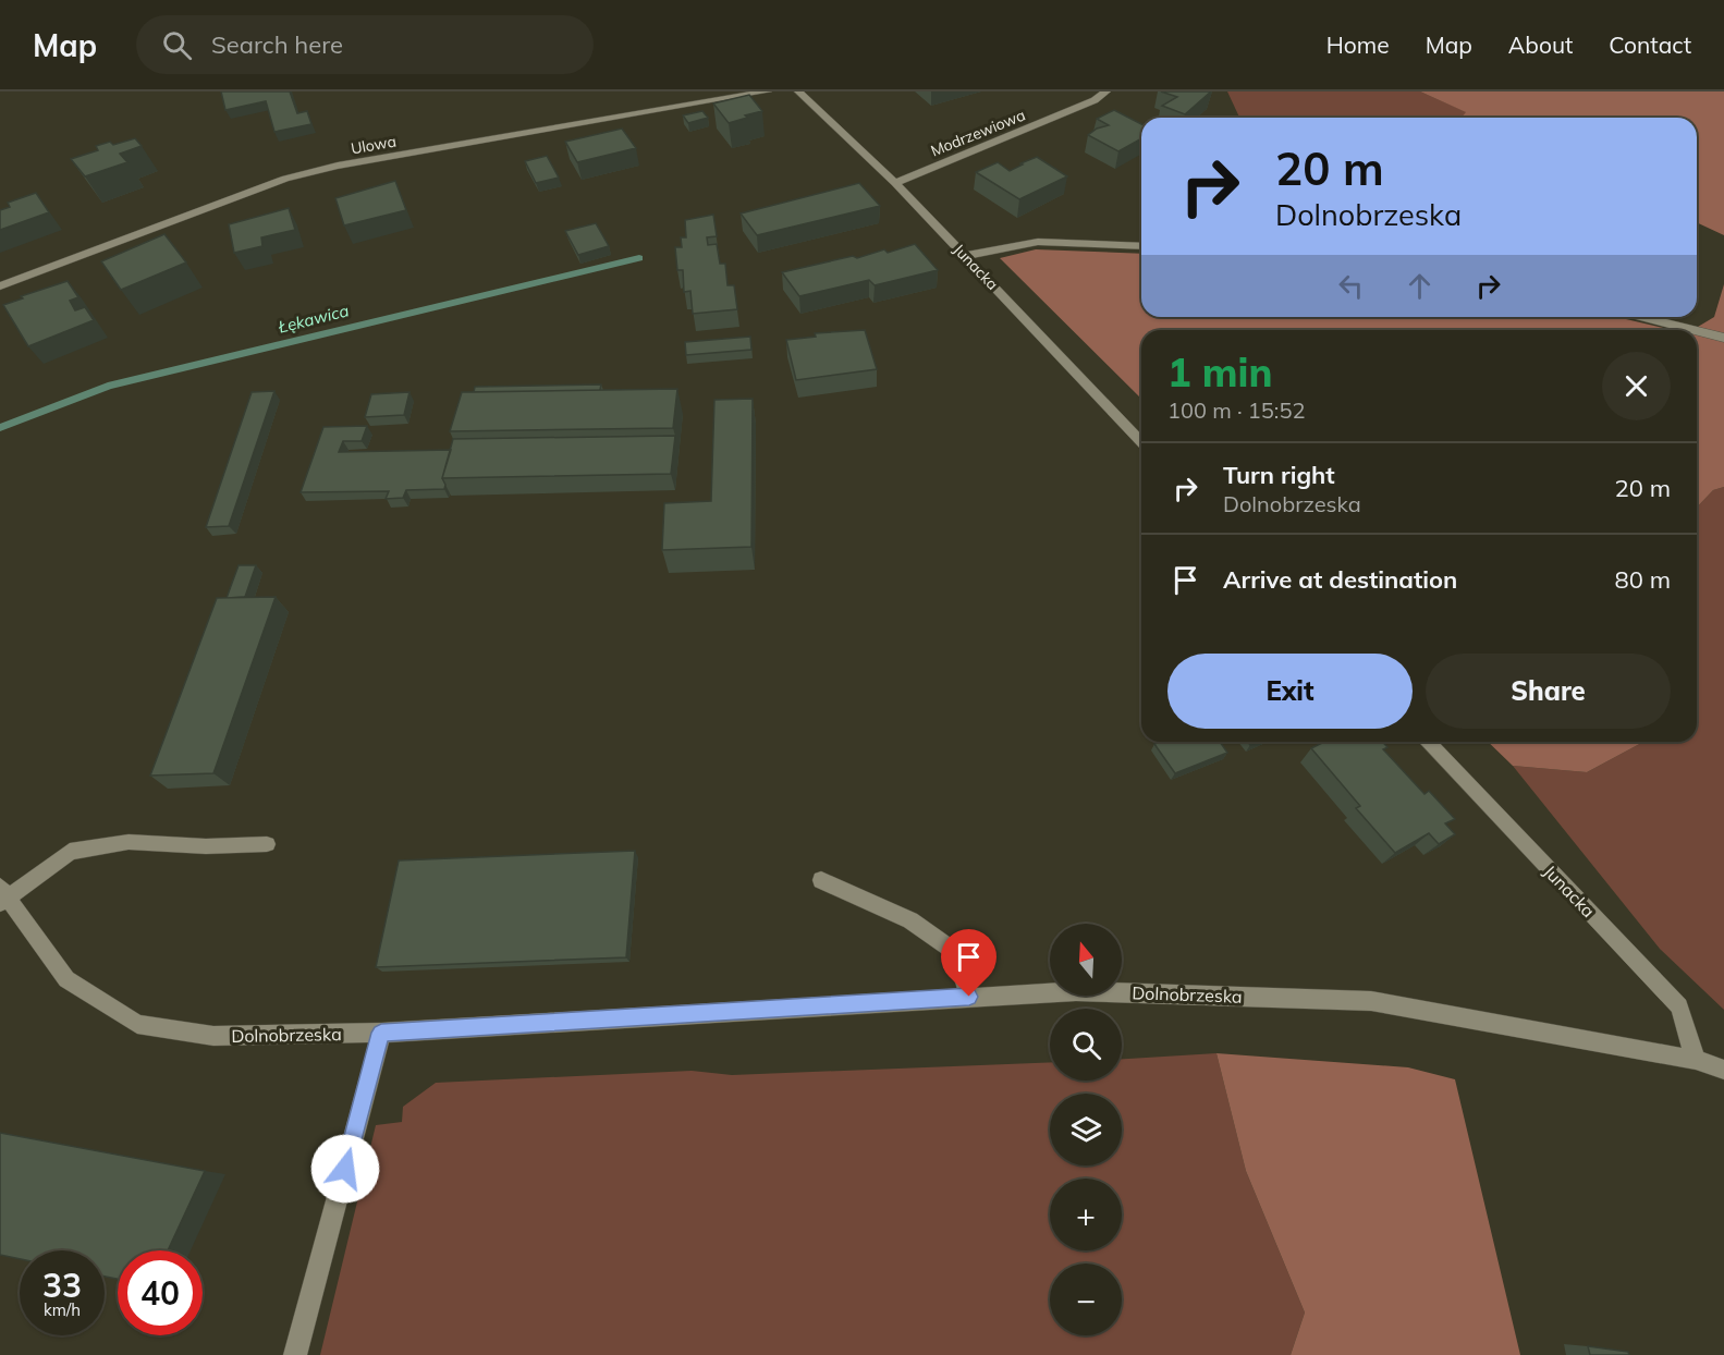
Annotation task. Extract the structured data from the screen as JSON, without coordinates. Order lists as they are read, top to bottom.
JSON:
{
  "streets": {
    "street": [
      "Modrzewiowa",
      "Ulowa",
      "Junacka",
      "Dolnobrzeska"
    ]
  },
  "crossings": [
    ["Modrzewiowa", "Junacka"],
    ["Junacka", "Dolnobrzeska"]
  ],
  "water": ["Łękawica"],
  "north": "top",
  "page": {
    "header": "Map",
    "search": "Search here",
    "nav": [
      "Home",
      "Map",
      "About",
      "Contact"
    ],
    "turn": ["20 m", "Dolnobrzeska"],
    "heading": ["1 min", "100 m · 15:52"],
    "list": [
      {
        "name": "Turn right",
        "note": "Dolnobrzeska",
        "value": "20 m"
      },
      {
        "name": "Arrive at destination",
        "value": "80 m"
      }
    ],
    "buttons": ["Exit", "Share"],
    "map_buttons": ["+", "−"],
    "speed": "33 km/h",
    "limit": "40"
  }
}
